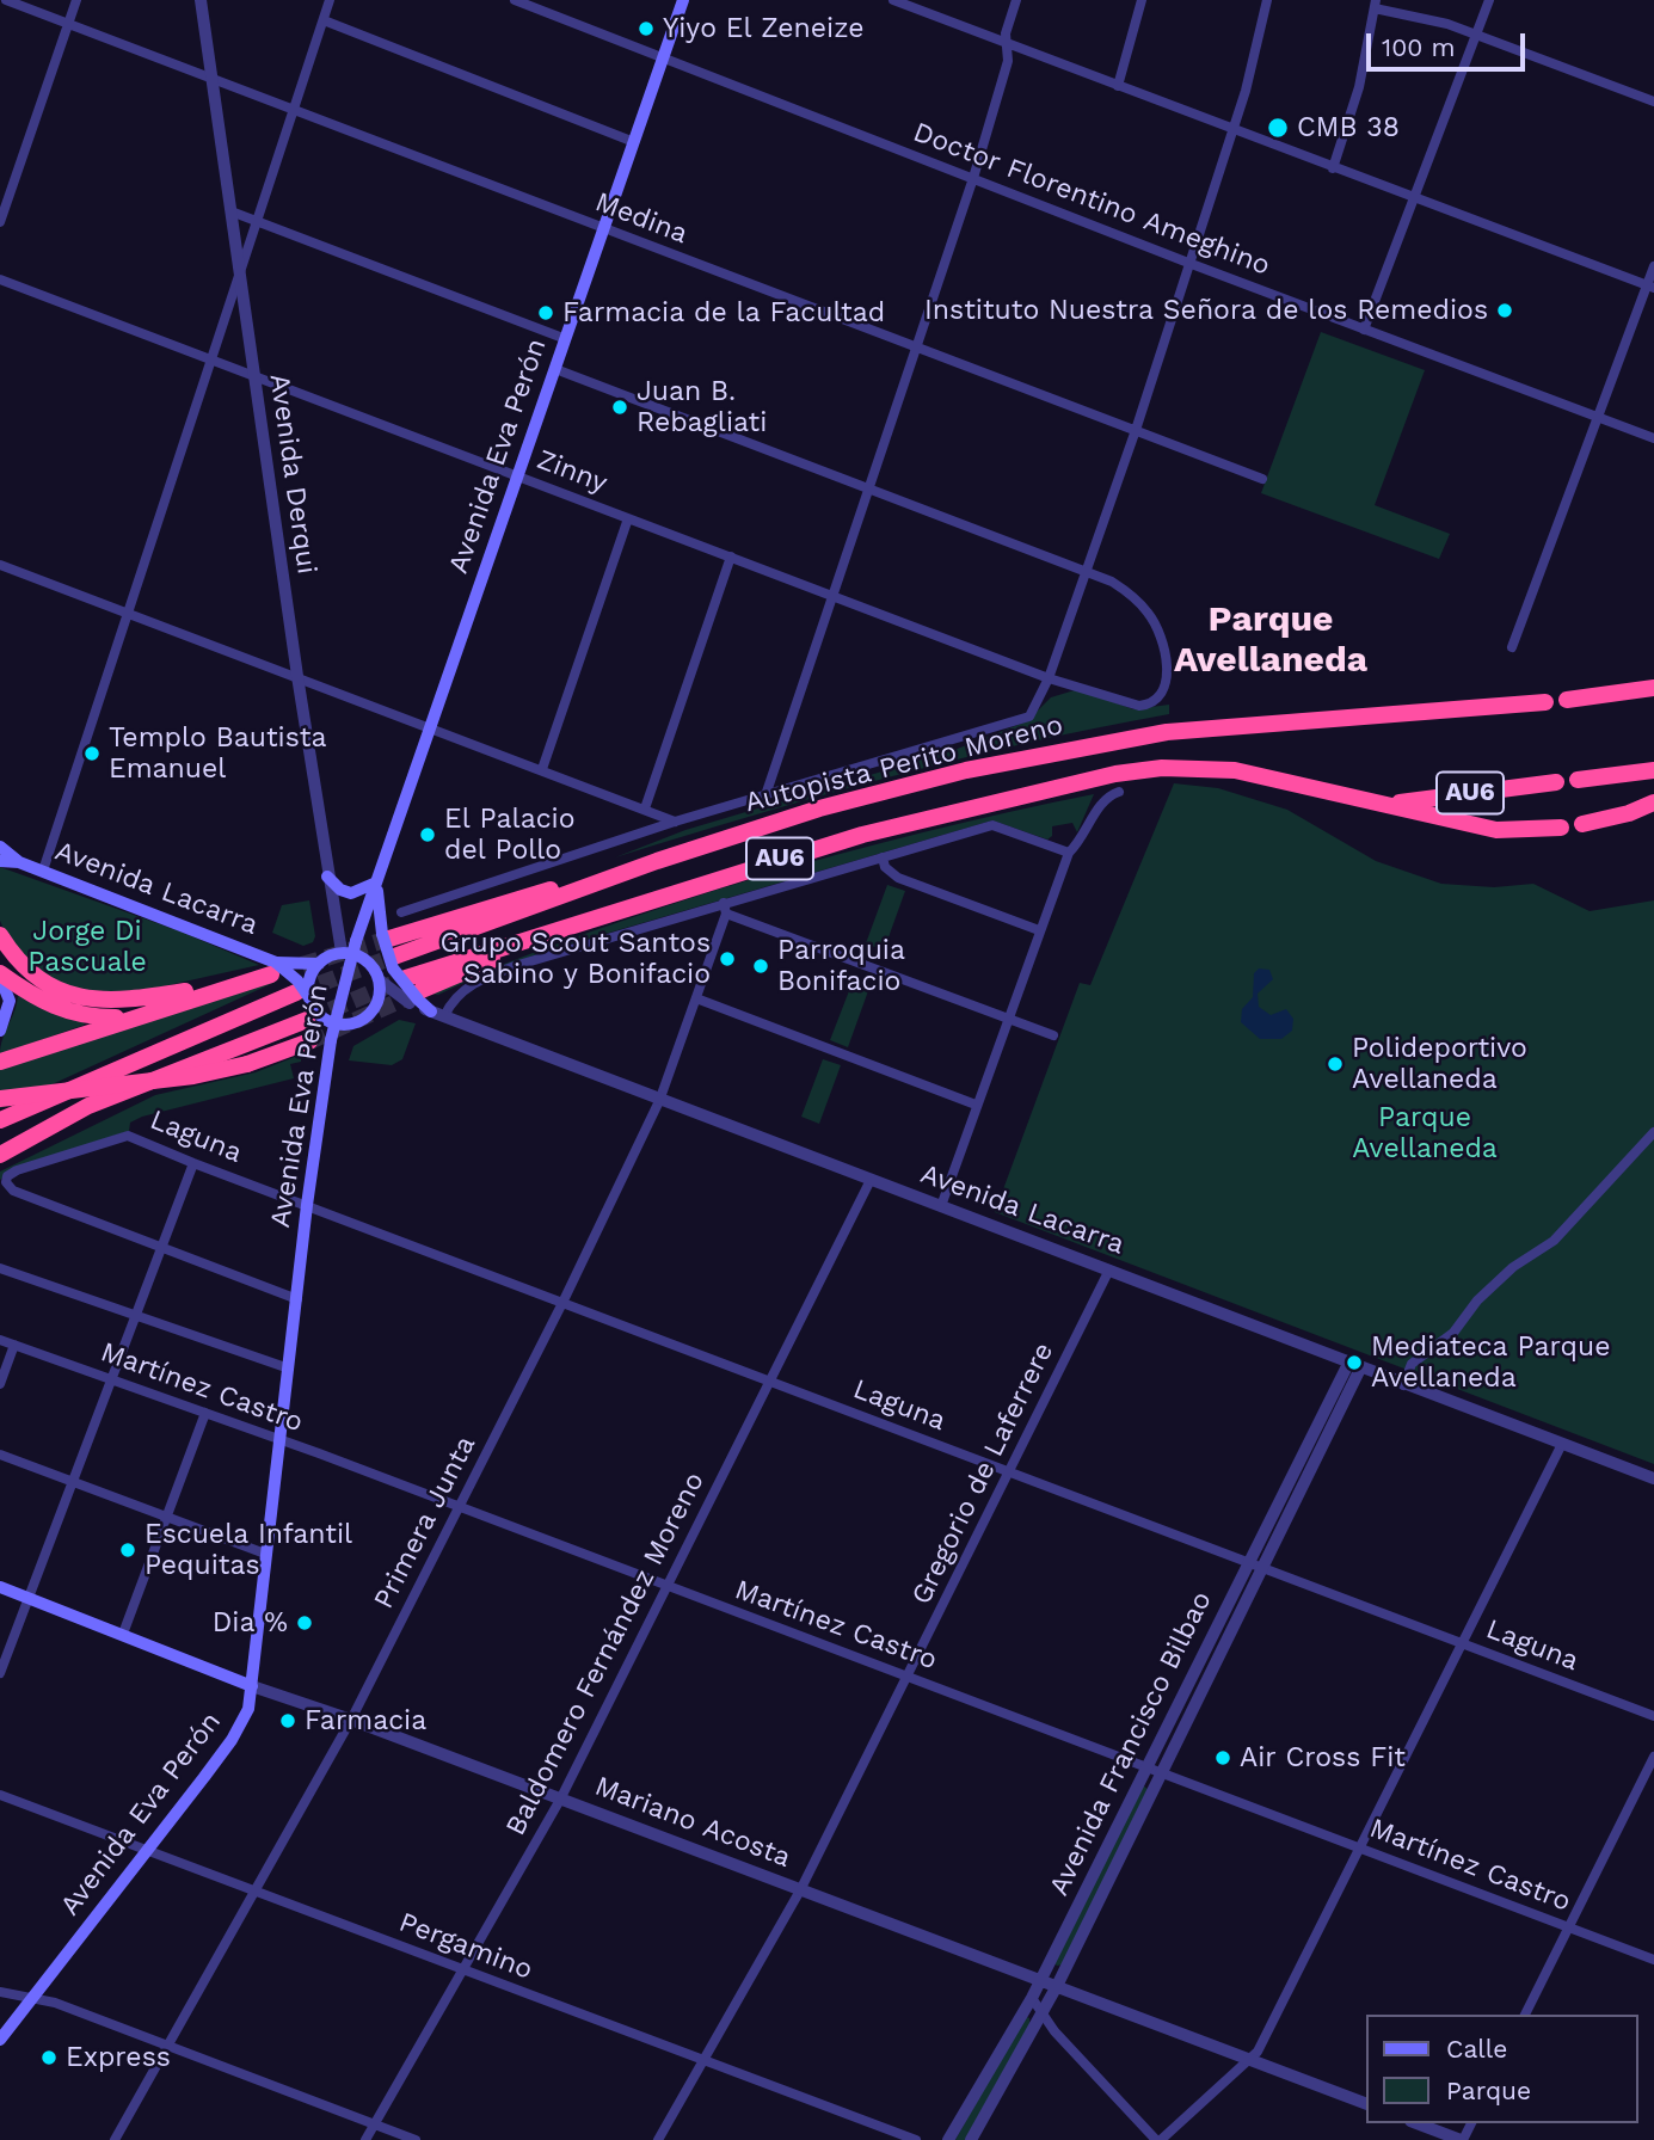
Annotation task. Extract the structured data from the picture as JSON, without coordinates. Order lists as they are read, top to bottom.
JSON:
{
  "streets": {
    "highway": ["Autopista Perito Moreno", "AU6"],
    "main road": ["Avenida Eva Perón", "Avenida Lacarra", "Mariano Acosta"],
    "street": [
      "Doctor Florentino Ameghino",
      "Medina",
      "Zinny",
      "Avenida Derqui",
      "Laguna",
      "Martínez Castro",
      "Gregorio de Laferrere",
      "Primera Junta",
      "Baldomero Fernández Moreno",
      "Avenida Francisco Bilbao",
      "Pergamino"
    ]
  },
  "crossings": [
    ["Doctor Florentino Ameghino", "Avenida Eva Perón"],
    ["Medina", "Avenida Eva Perón"],
    ["Medina", "Avenida Derqui"],
    ["Avenida Eva Perón", "Zinny"],
    ["Avenida Eva Perón", "Avenida Derqui"],
    ["Avenida Eva Perón", "Avenida Lacarra"],
    ["Avenida Eva Perón", "Laguna"],
    ["Avenida Eva Perón", "Martínez Castro"],
    ["Avenida Eva Perón", "Mariano Acosta"],
    ["Avenida Eva Perón", "Pergamino"],
    ["Zinny", "Avenida Derqui"],
    ["Avenida Lacarra", "Gregorio de Laferrere"],
    ["Avenida Lacarra", "Primera Junta"],
    ["Avenida Lacarra", "Baldomero Fernández Moreno"],
    ["Avenida Lacarra", "Avenida Francisco Bilbao"],
    ["Laguna", "Gregorio de Laferrere"],
    ["Laguna", "Primera Junta"],
    ["Laguna", "Baldomero Fernández Moreno"],
    ["Laguna", "Avenida Francisco Bilbao"],
    ["Martínez Castro", "Gregorio de Laferrere"],
    ["Martínez Castro", "Primera Junta"],
    ["Martínez Castro", "Baldomero Fernández Moreno"],
    ["Martínez Castro", "Avenida Francisco Bilbao"],
    ["Gregorio de Laferrere", "Mariano Acosta"],
    ["Gregorio de Laferrere", "Pergamino"],
    ["Primera Junta", "Mariano Acosta"],
    ["Primera Junta", "Pergamino"],
    ["Baldomero Fernández Moreno", "Mariano Acosta"],
    ["Baldomero Fernández Moreno", "Pergamino"],
    ["Avenida Francisco Bilbao", "Mariano Acosta"]
  ],
  "districts": ["Parque Avellaneda"],
  "parks": ["Jorge Di Pascuale", "Parque Avellaneda"],
  "places": [
    "Yiyo El Zeneize",
    "CMB 38",
    "Instituto Nuestra Señora de los Remedios",
    "Farmacia de la Facultad",
    "Juan B. Rebagliati",
    "Templo Bautista Emanuel",
    "El Palacio del Pollo",
    "Grupo Scout Santos Sabino y Bonifacio",
    "Parroquia Bonifacio",
    "Polideportivo Avellaneda",
    "Mediateca Parque Avellaneda",
    "Escuela Infantil Pequitas",
    "Dia %",
    "Farmacia",
    "Air Cross Fit",
    "Express"
  ],
  "legend": ["Calle", "Parque"],
  "scale_bar": "100 m"
}
